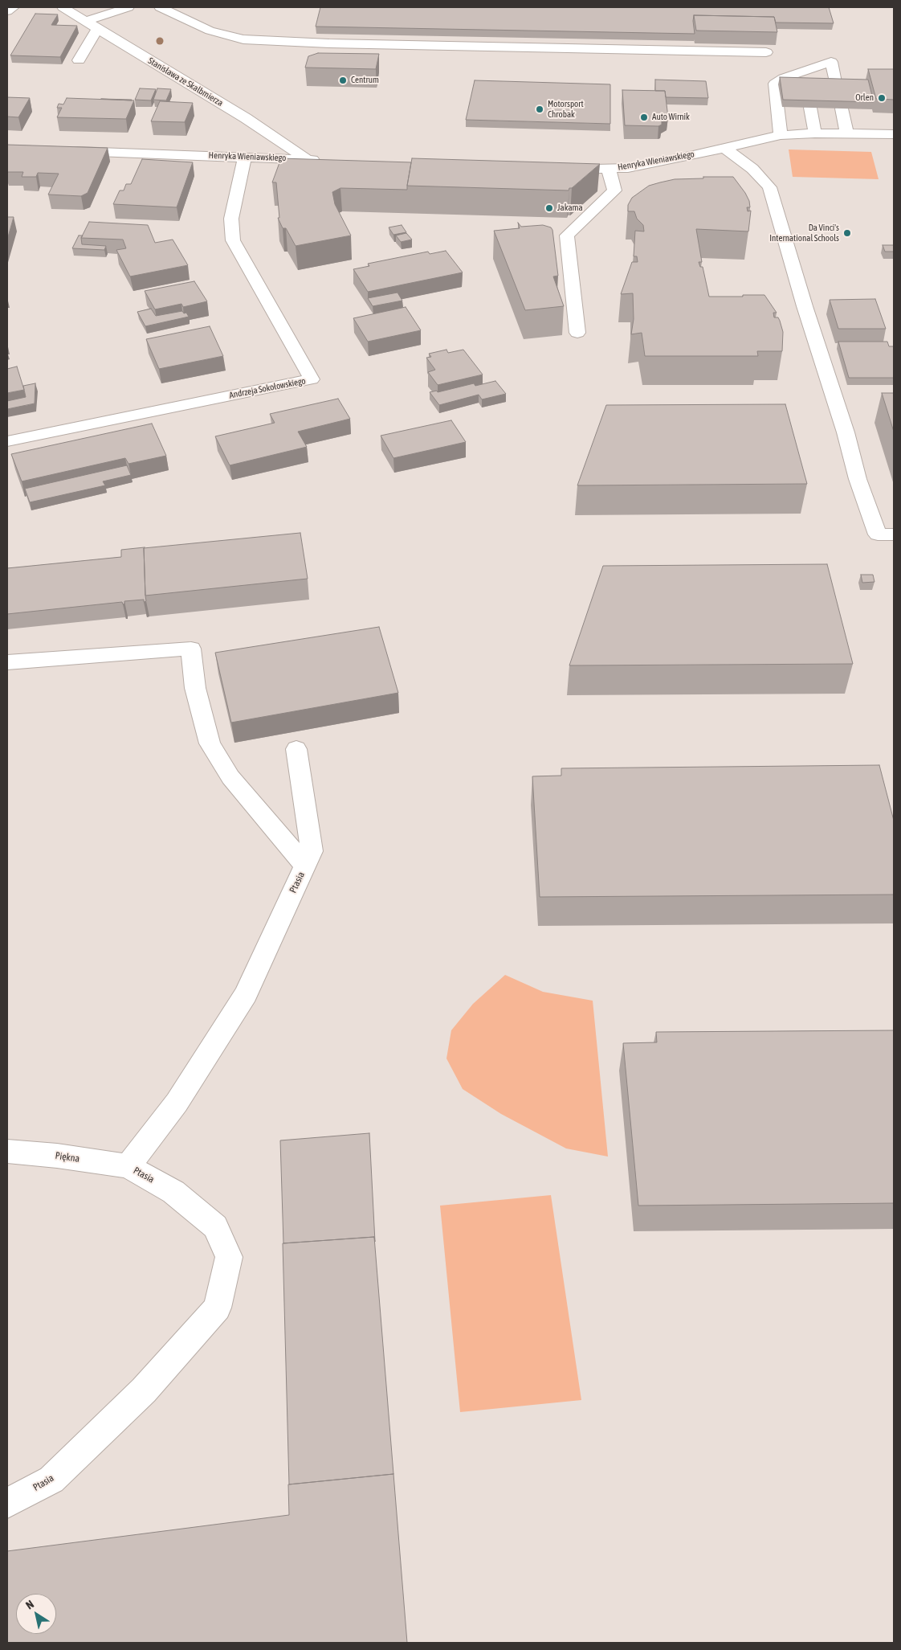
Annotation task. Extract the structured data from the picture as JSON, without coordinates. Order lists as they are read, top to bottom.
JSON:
{
  "streets": {
    "street": [
      "Stanisława ze Skalbmierza",
      "Henryka Wieniawskiego",
      "Andrzeja Sokołowskiego",
      "Ptasia",
      "Piękna"
    ]
  },
  "crossings": [
    ["Stanisława ze Skalbmierza", "Henryka Wieniawskiego"],
    ["Henryka Wieniawskiego", "Andrzeja Sokołowskiego"],
    ["Ptasia", "Piękna"]
  ],
  "places": [
    "Centrum",
    "Orlen",
    "Motorsport Chrobak",
    "Auto Wirnik",
    "Jakama",
    "Da Vinci's International Schools"
  ],
  "north": "top left"
}
